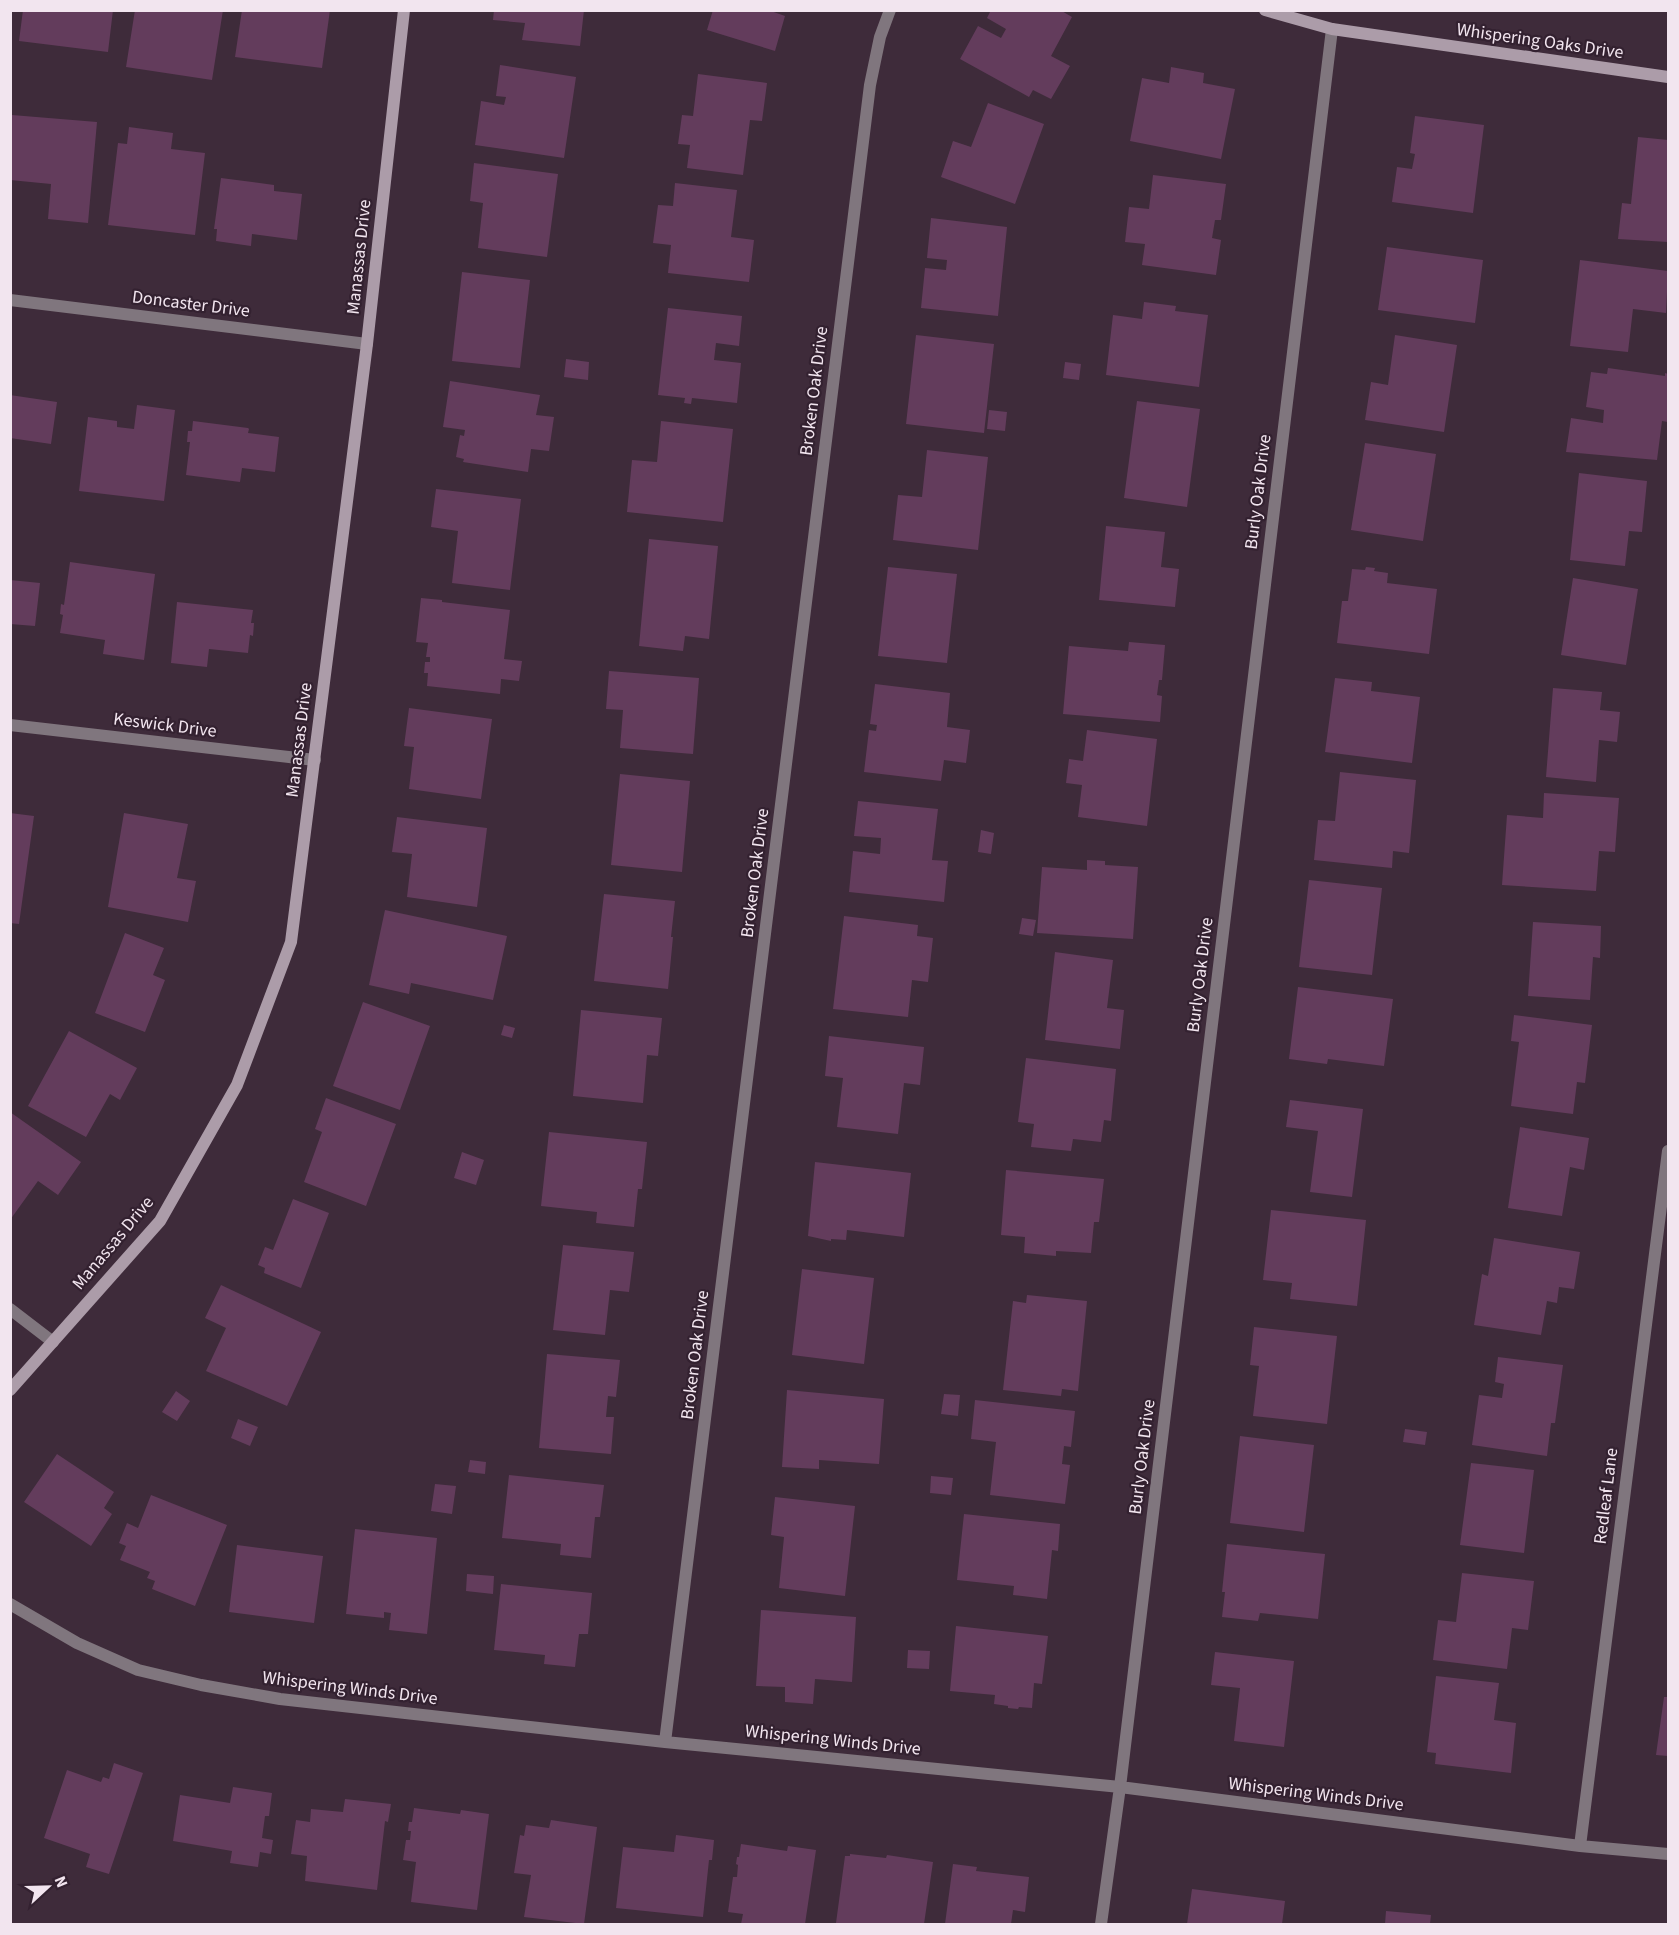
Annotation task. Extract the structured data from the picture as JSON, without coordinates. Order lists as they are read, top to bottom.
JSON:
{
  "streets": {
    "street": [
      "Whispering Oaks Drive",
      "Manassas Drive",
      "Doncaster Drive",
      "Broken Oak Drive",
      "Burly Oak Drive",
      "Keswick Drive",
      "Redleaf Lane",
      "Whispering Winds Drive"
    ]
  },
  "crossings": [
    ["Whispering Oaks Drive", "Burly Oak Drive"],
    ["Manassas Drive", "Doncaster Drive"],
    ["Manassas Drive", "Keswick Drive"],
    ["Broken Oak Drive", "Whispering Winds Drive"],
    ["Burly Oak Drive", "Whispering Winds Drive"],
    ["Redleaf Lane", "Whispering Winds Drive"]
  ],
  "north": "right"
}
